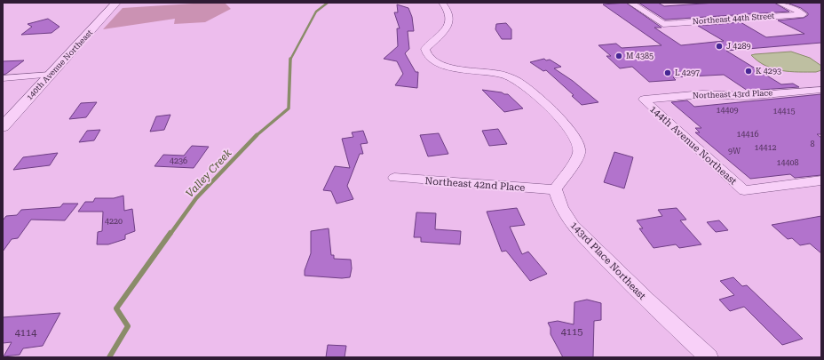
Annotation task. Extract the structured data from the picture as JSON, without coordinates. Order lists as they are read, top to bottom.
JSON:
{
  "streets": {
    "street": [
      "Northeast 44th Street",
      "140th Avenue Northeast",
      "Northeast 43rd Place",
      "144th Avenue Northeast",
      "Northeast 42nd Place",
      "143rd Place Northeast"
    ]
  },
  "crossings": [
    ["Northeast 43rd Place", "144th Avenue Northeast"],
    ["Northeast 42nd Place", "143rd Place Northeast"]
  ],
  "water": ["Valley Creek"],
  "places": [
    "J 4289",
    "M 4385",
    "K 4293",
    "L 4297"
  ],
  "house_numbers": [
    "14409",
    "14415",
    "14416",
    "8",
    "14412",
    "9W",
    "4236",
    "14408",
    "4220",
    "4115",
    "4114"
  ]
}
